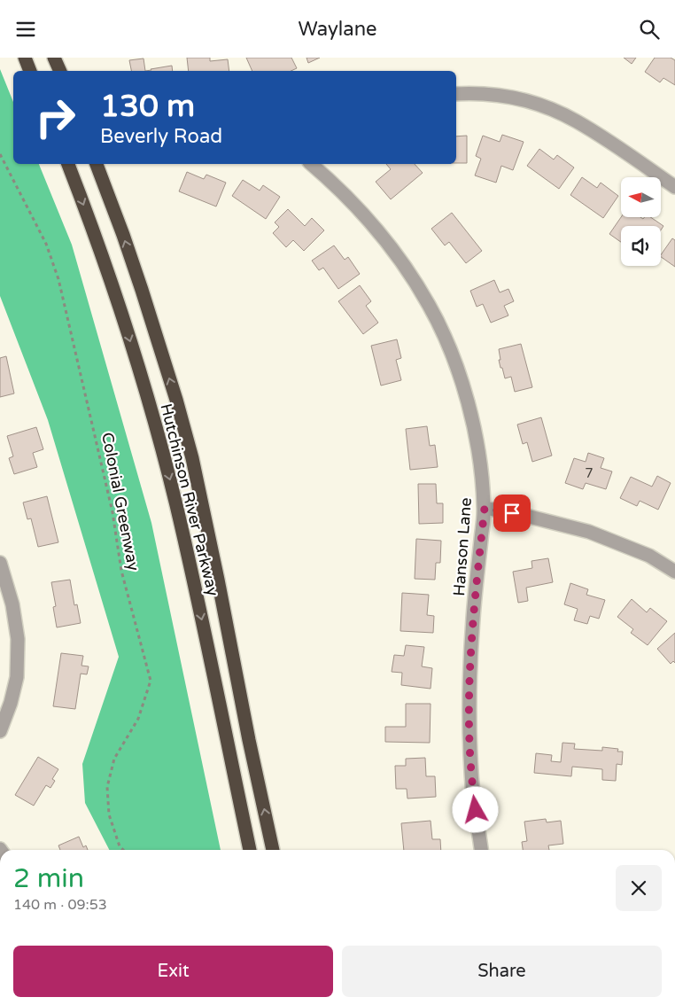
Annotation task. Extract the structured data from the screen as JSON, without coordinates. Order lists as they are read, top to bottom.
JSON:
{
  "streets": {
    "highway": ["Hutchinson River Parkway"],
    "street": ["Hanson Lane"],
    "path": ["Colonial Greenway"]
  },
  "house_numbers": ["7"],
  "north": "left",
  "page": {
    "header": "Waylane",
    "turn": ["130 m", "Beverly Road"],
    "heading": ["2 min", "140 m · 09:53"],
    "buttons": ["Exit", "Share"]
  }
}
